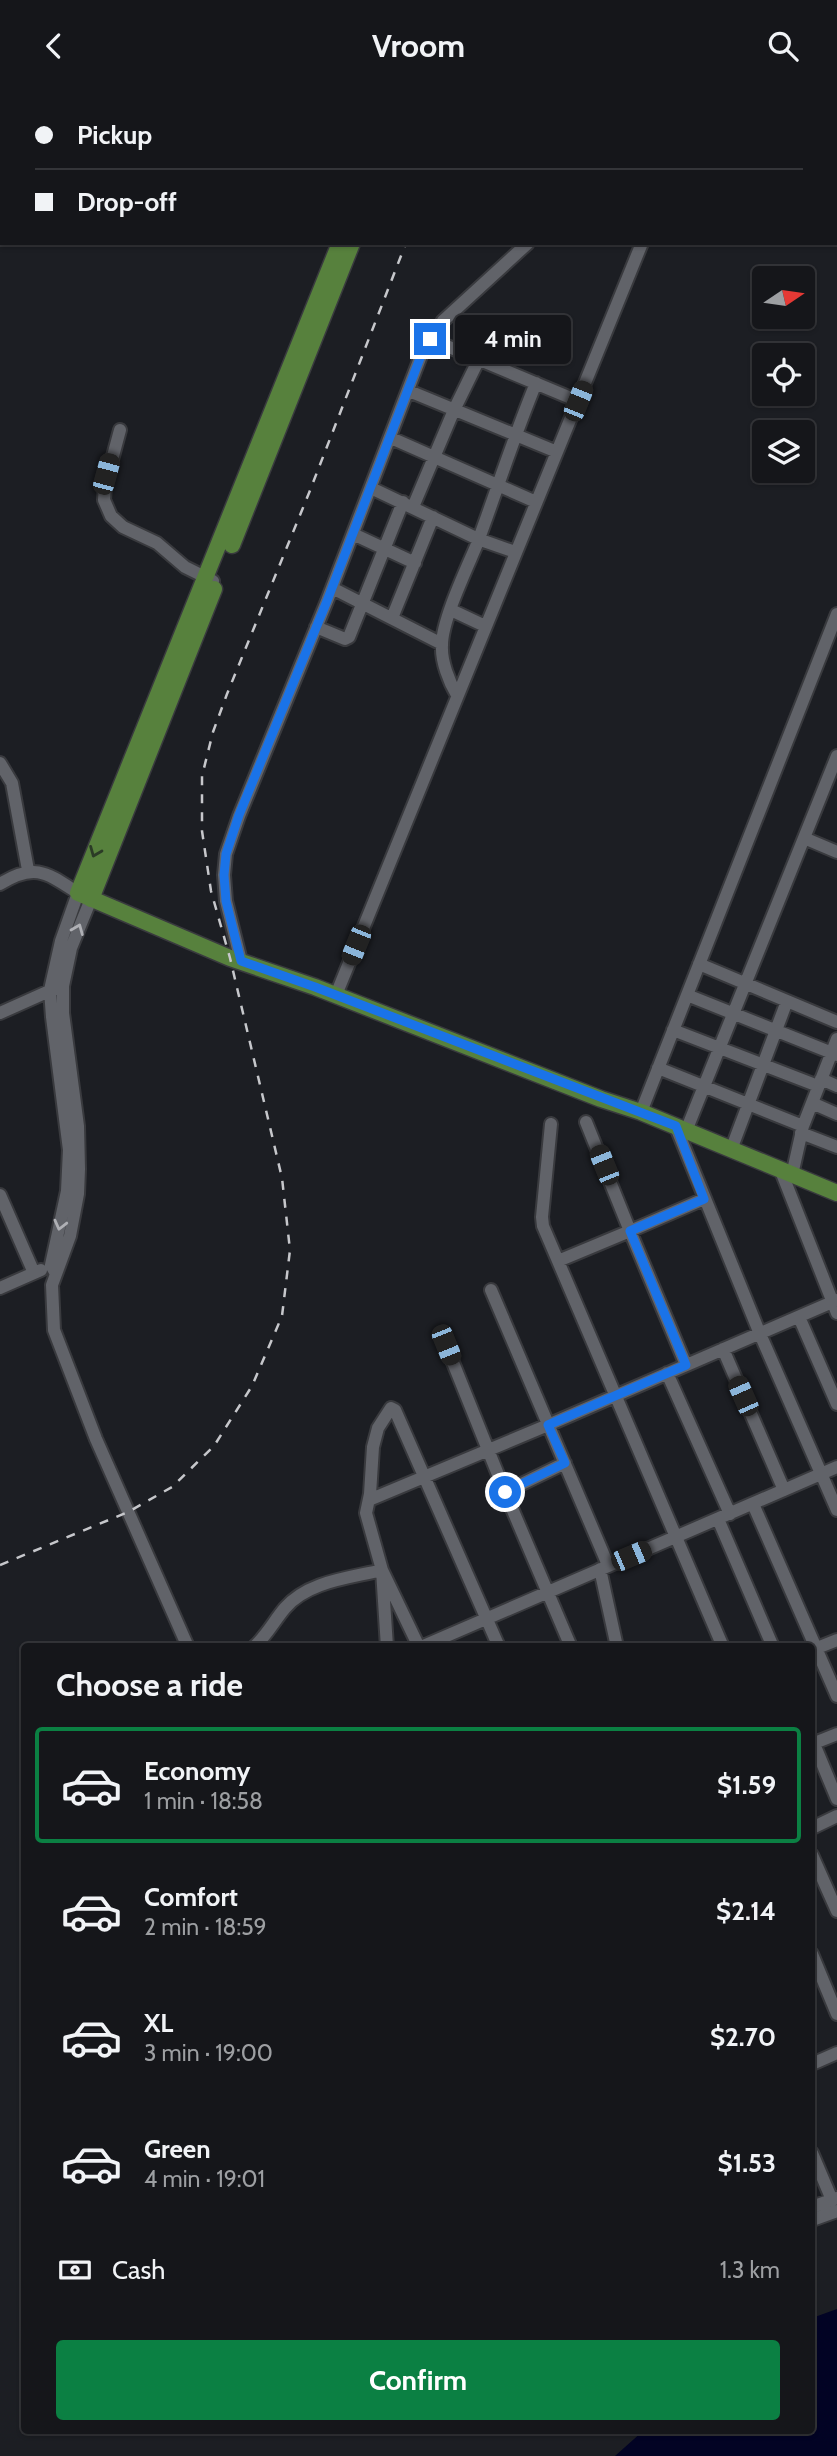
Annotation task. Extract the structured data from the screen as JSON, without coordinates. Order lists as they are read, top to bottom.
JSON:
{
  "north": "right",
  "page": {
    "header": "Vroom",
    "banner": ["Pickup", "Drop-off"],
    "bubble": "4 min",
    "heading": "Choose a ride",
    "list": [
      {
        "name": "Economy",
        "note": "1 min · 18:58",
        "value": "$1.59"
      },
      {
        "name": "Comfort",
        "note": "2 min · 18:59",
        "value": "$2.14"
      },
      {
        "name": "XL",
        "note": "3 min · 19:00",
        "value": "$2.70"
      },
      {
        "name": "Green",
        "note": "4 min · 19:01",
        "value": "$1.53"
      }
    ],
    "pay": ["Cash", "1.3 km"],
    "buttons": "Confirm"
  }
}
